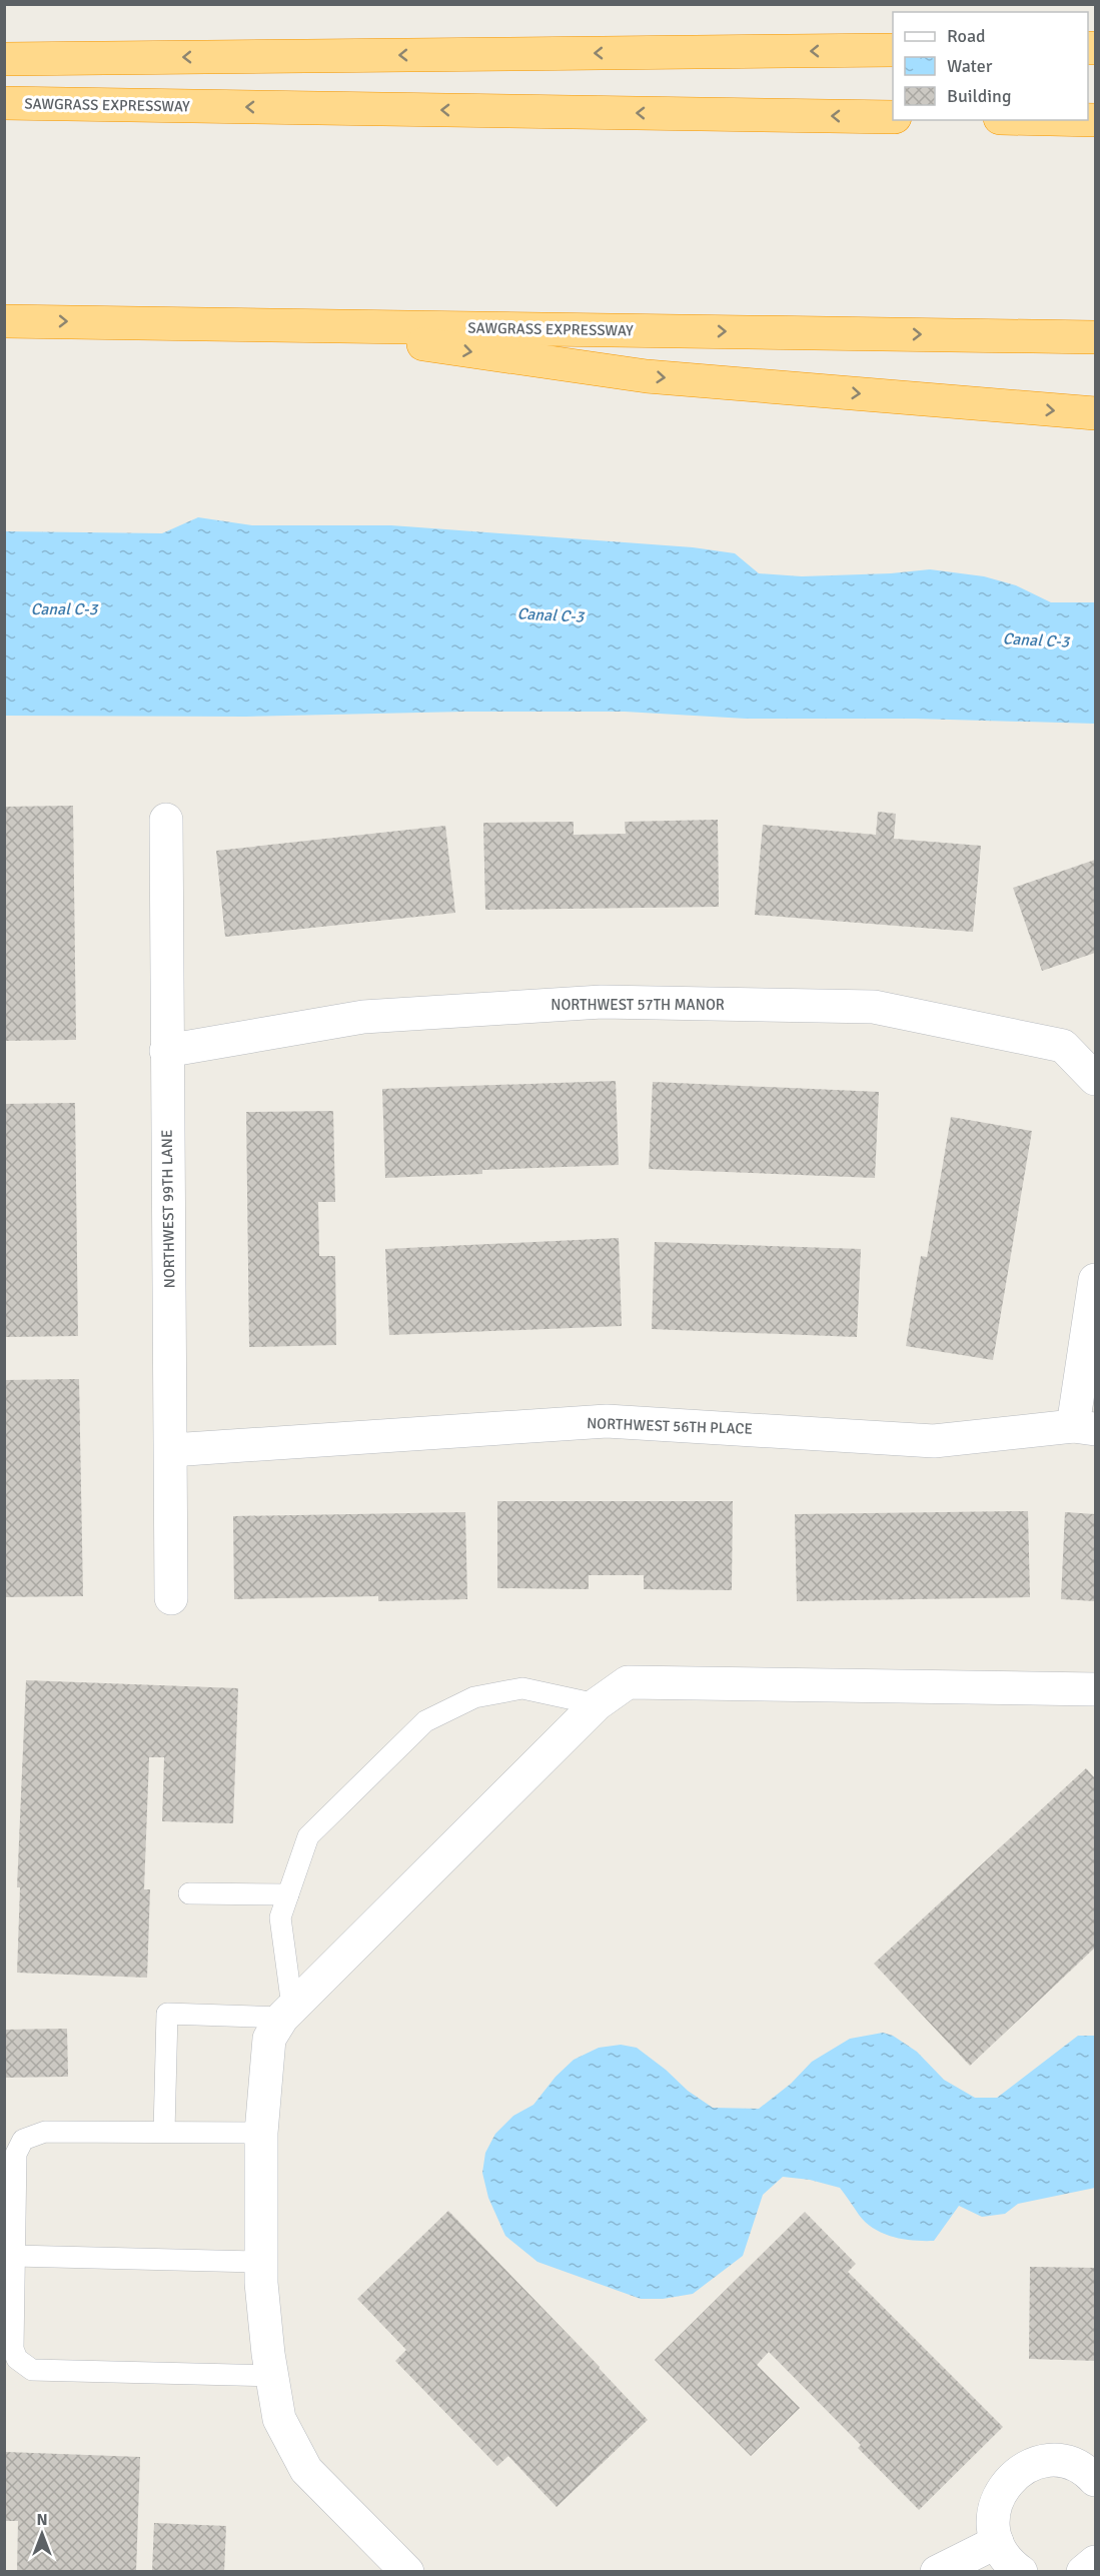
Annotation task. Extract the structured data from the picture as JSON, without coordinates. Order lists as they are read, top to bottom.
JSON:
{
  "streets": {
    "highway": ["SAWGRASS EXPRESSWAY"],
    "street": ["NORTHWEST 57TH MANOR", "NORTHWEST 99TH LANE", "NORTHWEST 56TH PLACE"]
  },
  "crossings": [
    ["NORTHWEST 57TH MANOR", "NORTHWEST 99TH LANE"],
    ["NORTHWEST 99TH LANE", "NORTHWEST 56TH PLACE"]
  ],
  "water": ["Canal C-3"],
  "legend": ["Road", "Water", "Building"],
  "north": "top"
}
